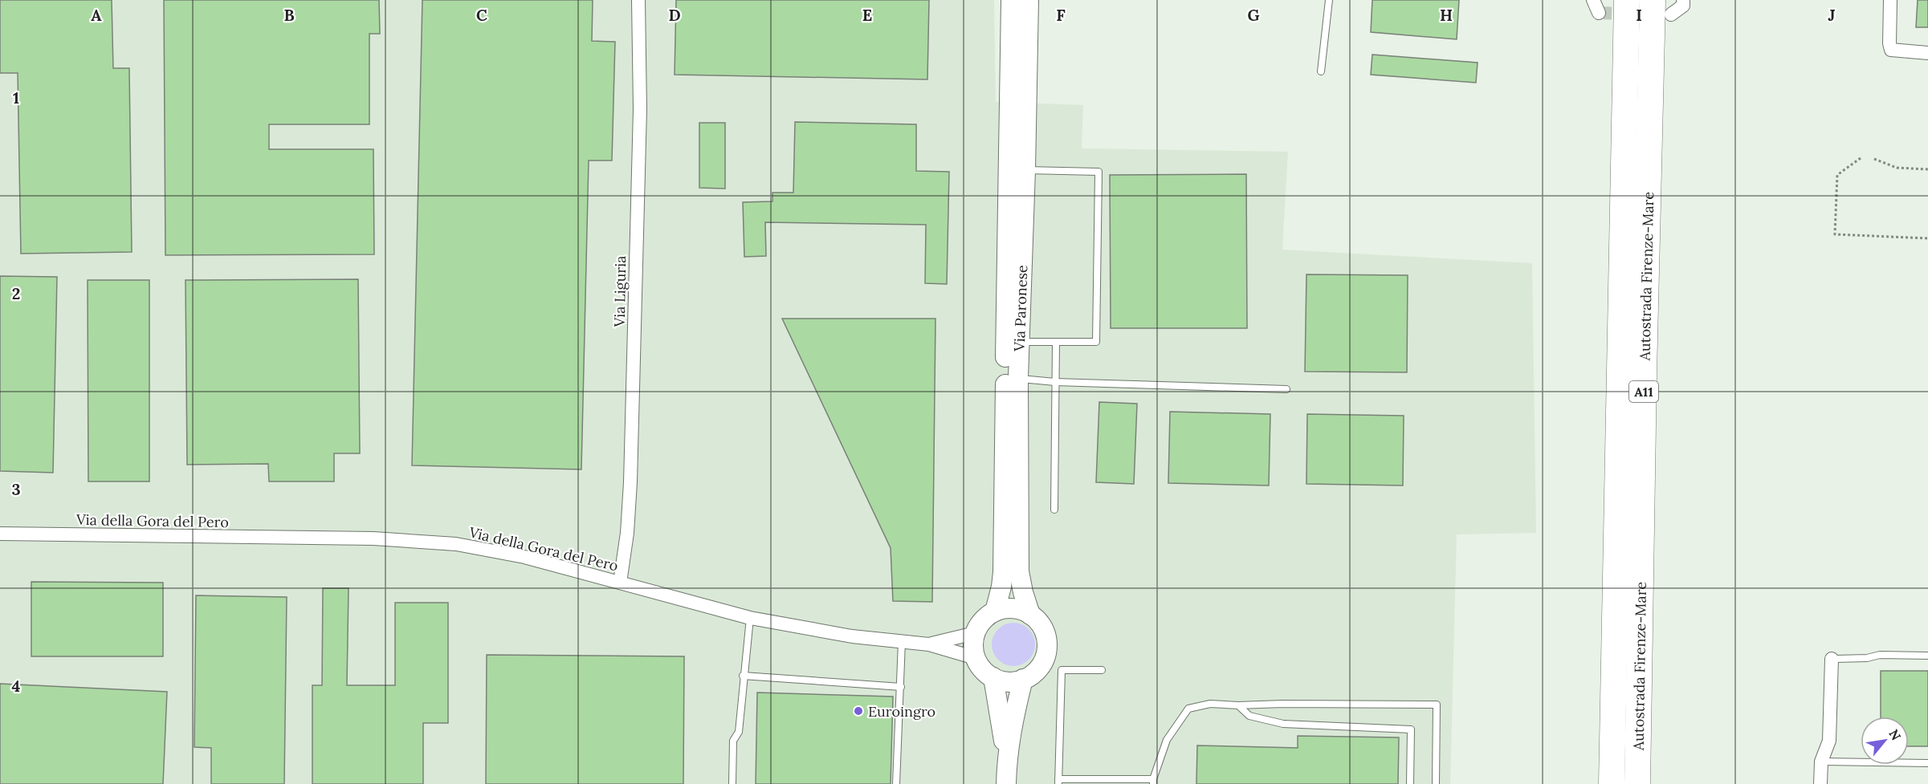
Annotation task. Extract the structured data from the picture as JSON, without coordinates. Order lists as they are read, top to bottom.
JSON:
{
  "streets": {
    "highway": ["Autostrada Firenze-Mare", "A11"],
    "main road": ["Via Paronese"],
    "street": ["Via Liguria", "Via della Gora del Pero"]
  },
  "crossings": [
    ["Via Liguria", "Via della Gora del Pero"],
    ["Via Paronese", "Via della Gora del Pero"]
  ],
  "places": ["Euroingro"],
  "north": "top right",
  "grid": {
    "columns": [
      "A",
      "B",
      "C",
      "D",
      "E",
      "F",
      "G",
      "H",
      "I",
      "J"
    ],
    "rows": [
      "1",
      "2",
      "3",
      "4"
    ]
  }
}
